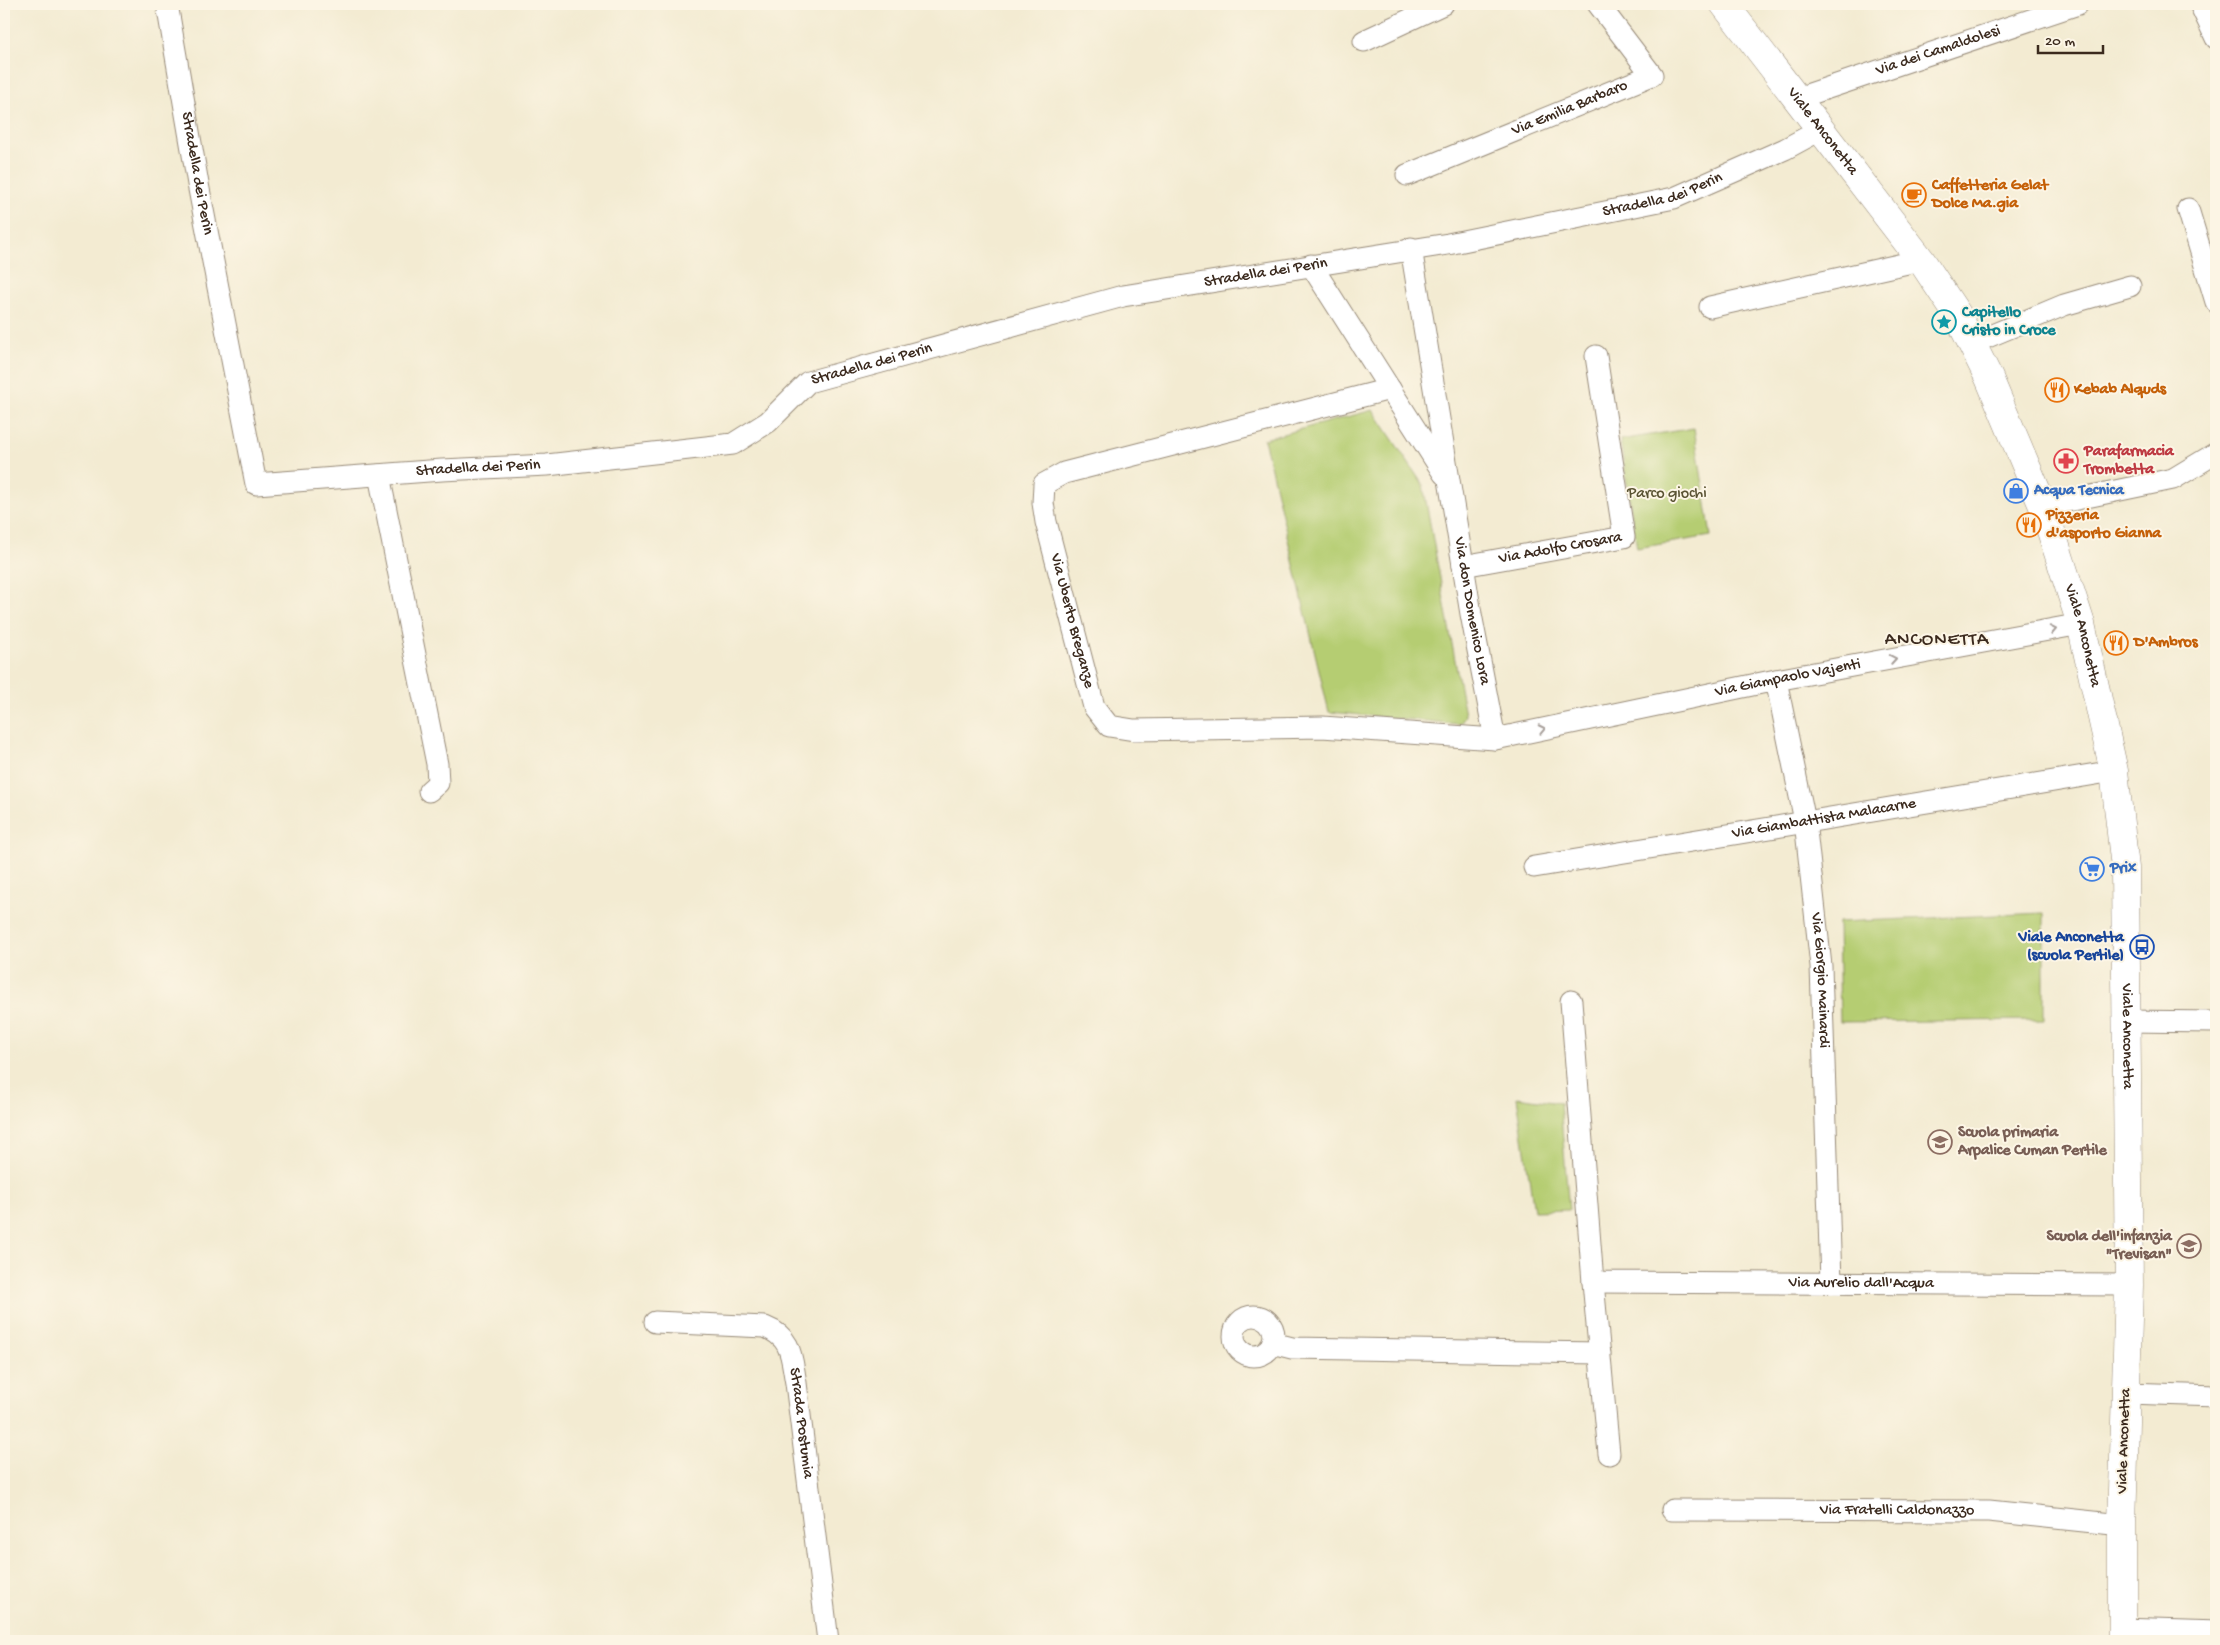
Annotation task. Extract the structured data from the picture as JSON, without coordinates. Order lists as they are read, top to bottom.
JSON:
{
  "streets": {
    "main road": ["Viale Anconetta"],
    "street": [
      "Via dei Camaldolesi",
      "Via Emilia Barbaro",
      "Stradella dei Perin",
      "Via Adolfo Crosara",
      "Via don Domenico Lora",
      "Via Uberto Breganze",
      "Via Giampaolo Vajenti",
      "Via Giambattista Malacarne",
      "Via Giorgio Mainardi",
      "Via Aurelio dall'Acqua",
      "Strada Postumia",
      "Via Fratelli Caldonazzo"
    ]
  },
  "crossings": [
    ["Via dei Camaldolesi", "Viale Anconetta"],
    ["Viale Anconetta", "Stradella dei Perin"],
    ["Viale Anconetta", "Via Giampaolo Vajenti"],
    ["Viale Anconetta", "Via Giambattista Malacarne"],
    ["Viale Anconetta", "Via Aurelio dall'Acqua"],
    ["Viale Anconetta", "Via Fratelli Caldonazzo"],
    ["Stradella dei Perin", "Via don Domenico Lora"],
    ["Via Adolfo Crosara", "Via don Domenico Lora"],
    ["Via don Domenico Lora", "Via Uberto Breganze"],
    ["Via don Domenico Lora", "Via Giampaolo Vajenti"],
    ["Via Uberto Breganze", "Via Giampaolo Vajenti"],
    ["Via Giampaolo Vajenti", "Via Giorgio Mainardi"],
    ["Via Giambattista Malacarne", "Via Giorgio Mainardi"],
    ["Via Giorgio Mainardi", "Via Aurelio dall'Acqua"]
  ],
  "one_way": ["Via Giampaolo Vajenti"],
  "districts": ["ANCONETTA"],
  "parks": ["Parco giochi"],
  "places": {
    "cafe": ["Caffetteria Gelat Dolce Ma.gia"],
    "place": ["Capitello Cristo in Croce"],
    "restaurant": ["Kebab Alquds", "Pizzeria d'asporto Gianna", "D'Ambros"],
    "pharmacy": ["Parafarmacia Trombetta"],
    "shop": ["Acqua Tecnica"],
    "supermarket": ["Prix"],
    "bus stop": ["Viale Anconetta (scuola Pertile)"],
    "school or university": ["Scuola primaria Arpalice Cuman Pertile", "Scuola dell'infanzia \"Trevisan\""]
  },
  "scale_bar": "20 m"
}
